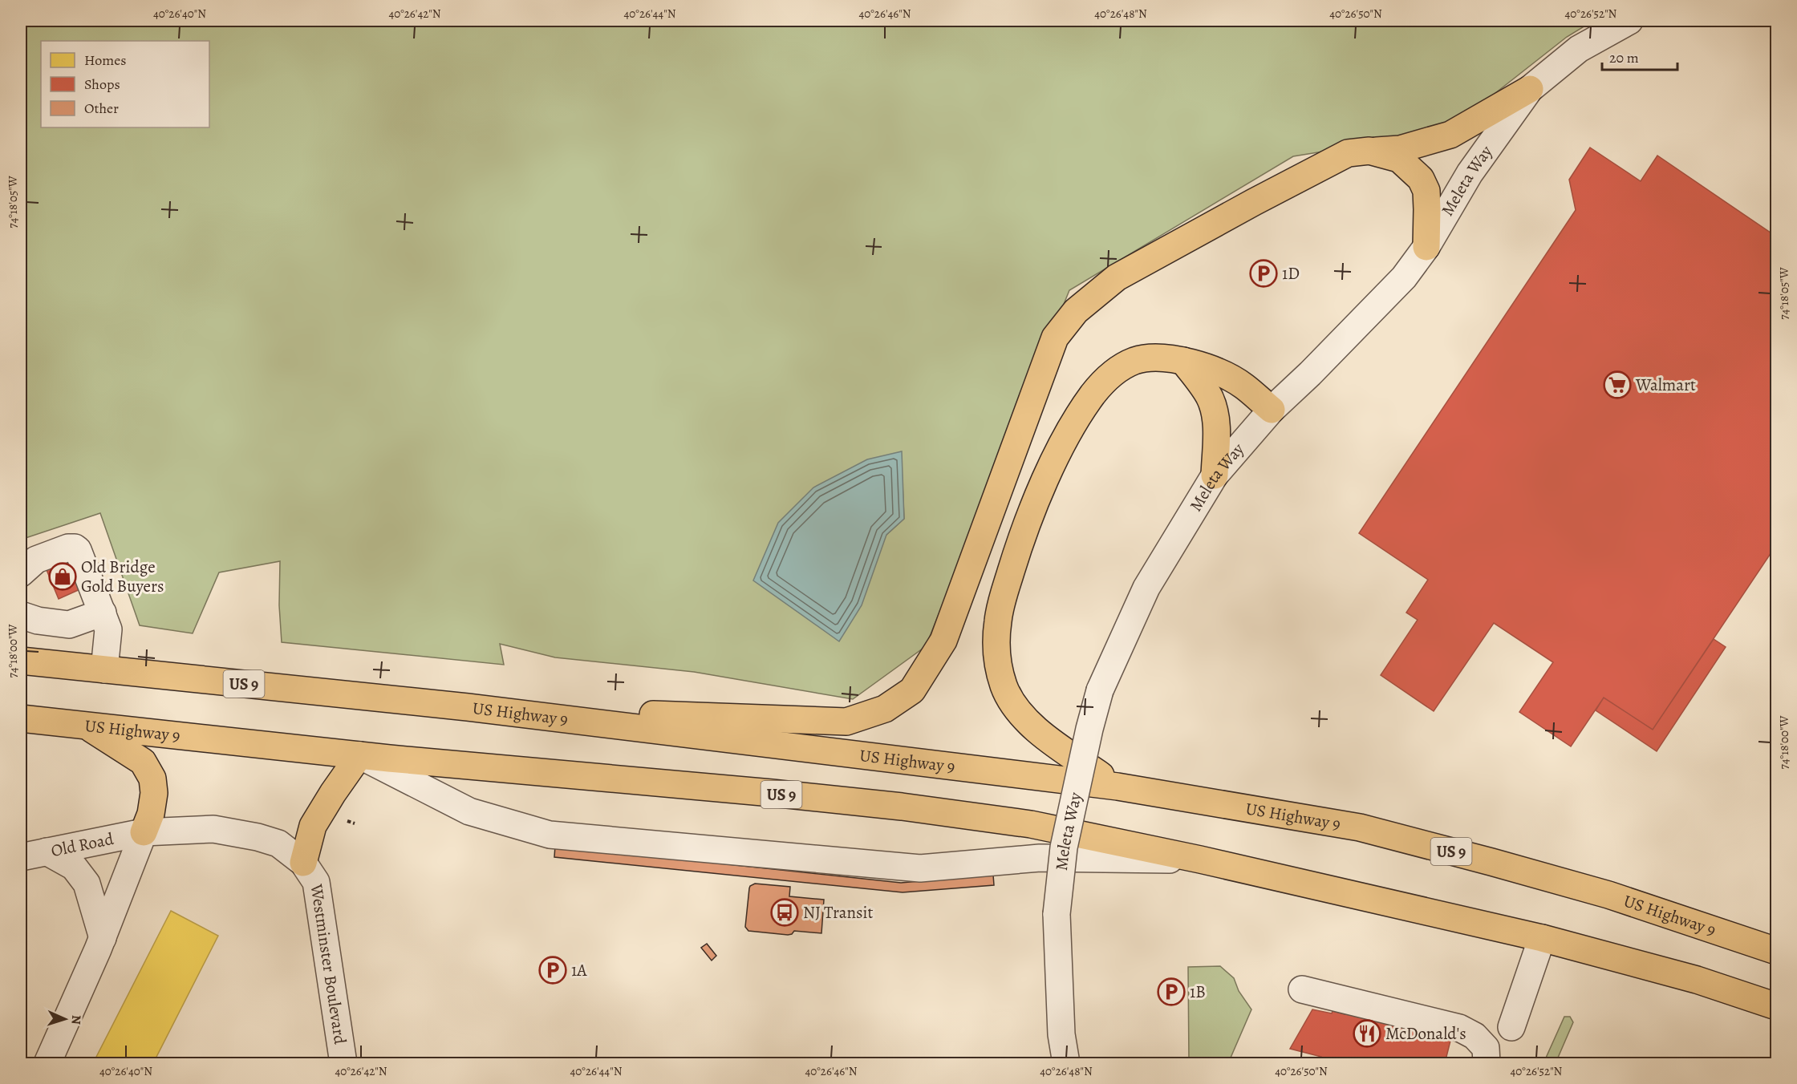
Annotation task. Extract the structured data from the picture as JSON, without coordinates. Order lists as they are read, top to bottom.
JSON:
{
  "streets": {
    "highway": ["US 9", "US Highway 9"],
    "street": ["Meleta Way", "Old Road", "Westminster Boulevard"]
  },
  "crossings": [
    ["Old Road", "Westminster Boulevard"]
  ],
  "places": {
    "parking": ["1D", "1A", "1B"],
    "supermarket": ["Walmart"],
    "shop": ["Old Bridge Gold Buyers"],
    "bus stop": ["NJ Transit"],
    "restaurant": ["McDonald's"]
  },
  "legend": ["Homes", "Shops", "Other"],
  "scale_bar": "20 m",
  "north": "right",
  "coordinates": [
    "40°26'40\"N",
    "40°26'42\"N",
    "40°26'44\"N",
    "40°26'46\"N",
    "40°26'48\"N",
    "40°26'50\"N",
    "40°26'52\"N",
    "74°18'05\"W",
    "74°18'00\"W"
  ]
}
